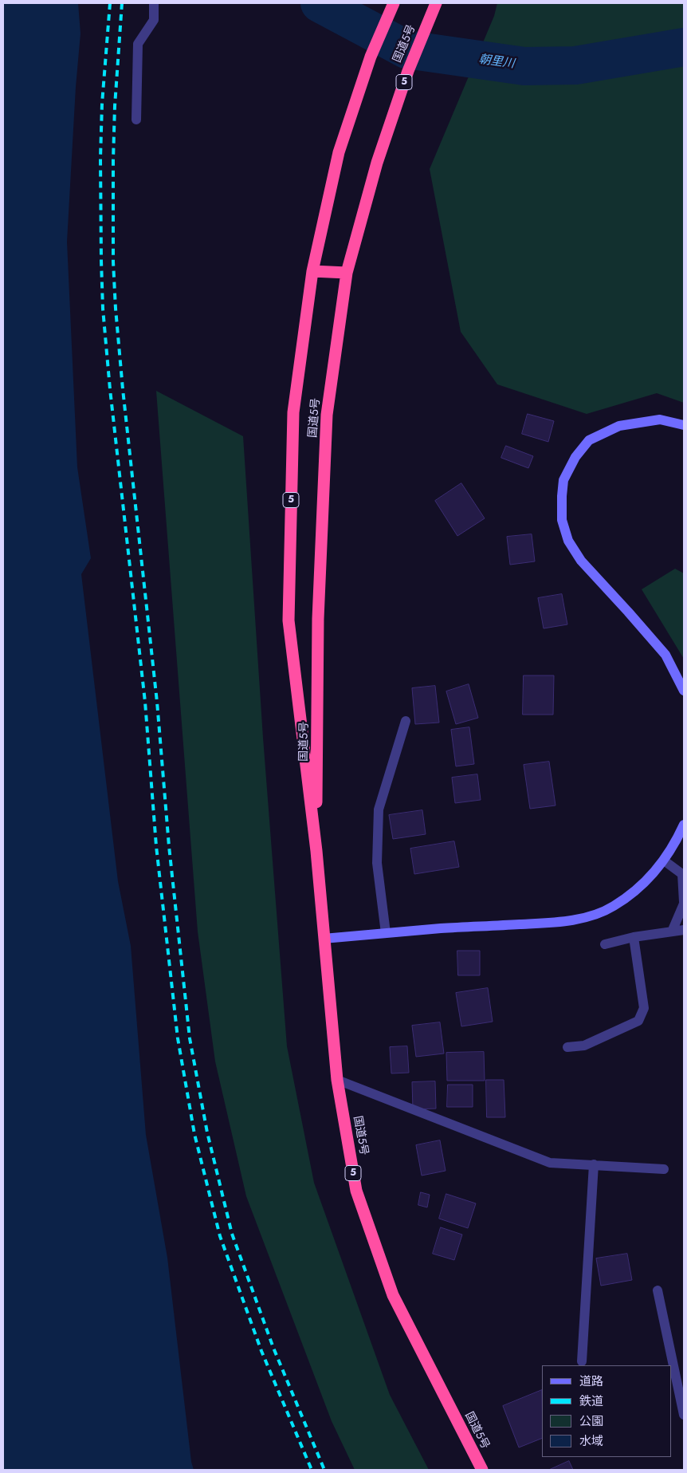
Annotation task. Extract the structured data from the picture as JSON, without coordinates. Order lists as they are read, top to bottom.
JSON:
{
  "streets": {
    "highway": ["国道5号", "5"]
  },
  "water": ["朝里川"],
  "legend": [
    "道路",
    "鉄道",
    "公園",
    "水域"
  ]
}
